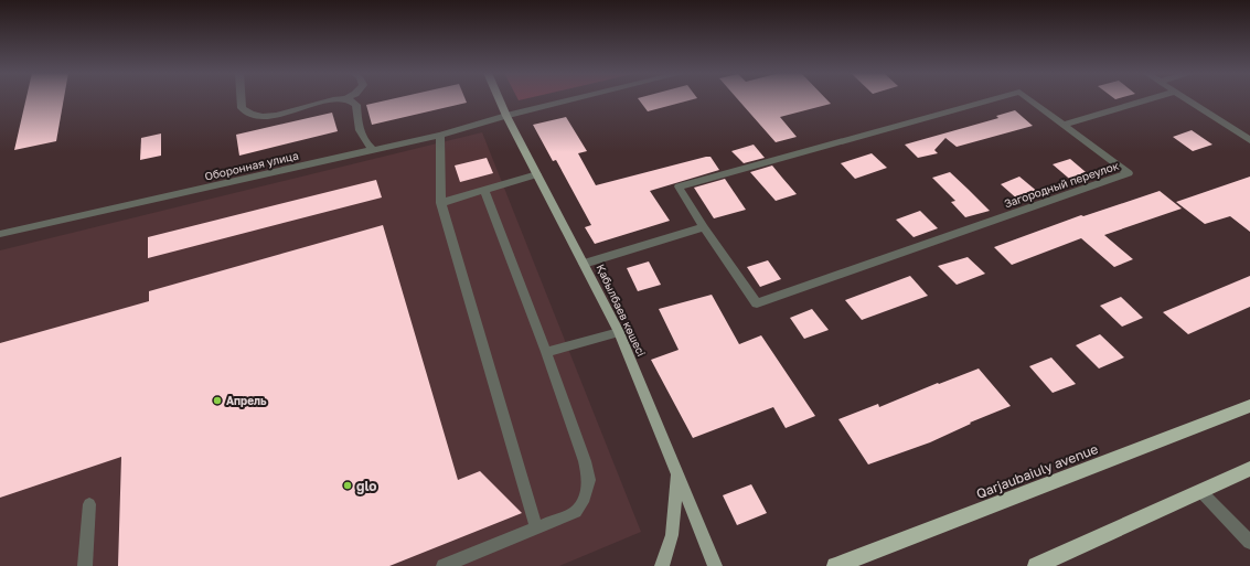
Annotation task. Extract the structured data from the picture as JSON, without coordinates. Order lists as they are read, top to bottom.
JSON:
{
  "streets": {
    "highway": ["Qarjaubaiuly avenue"],
    "main road": ["Қабылбаев көшесі"],
    "street": ["Оборонная улица", "Загородный переулок"]
  },
  "crossings": [
    ["Оборонная улица", "Қабылбаев көшесі"]
  ],
  "places": ["Апрель", "glo"]
}
